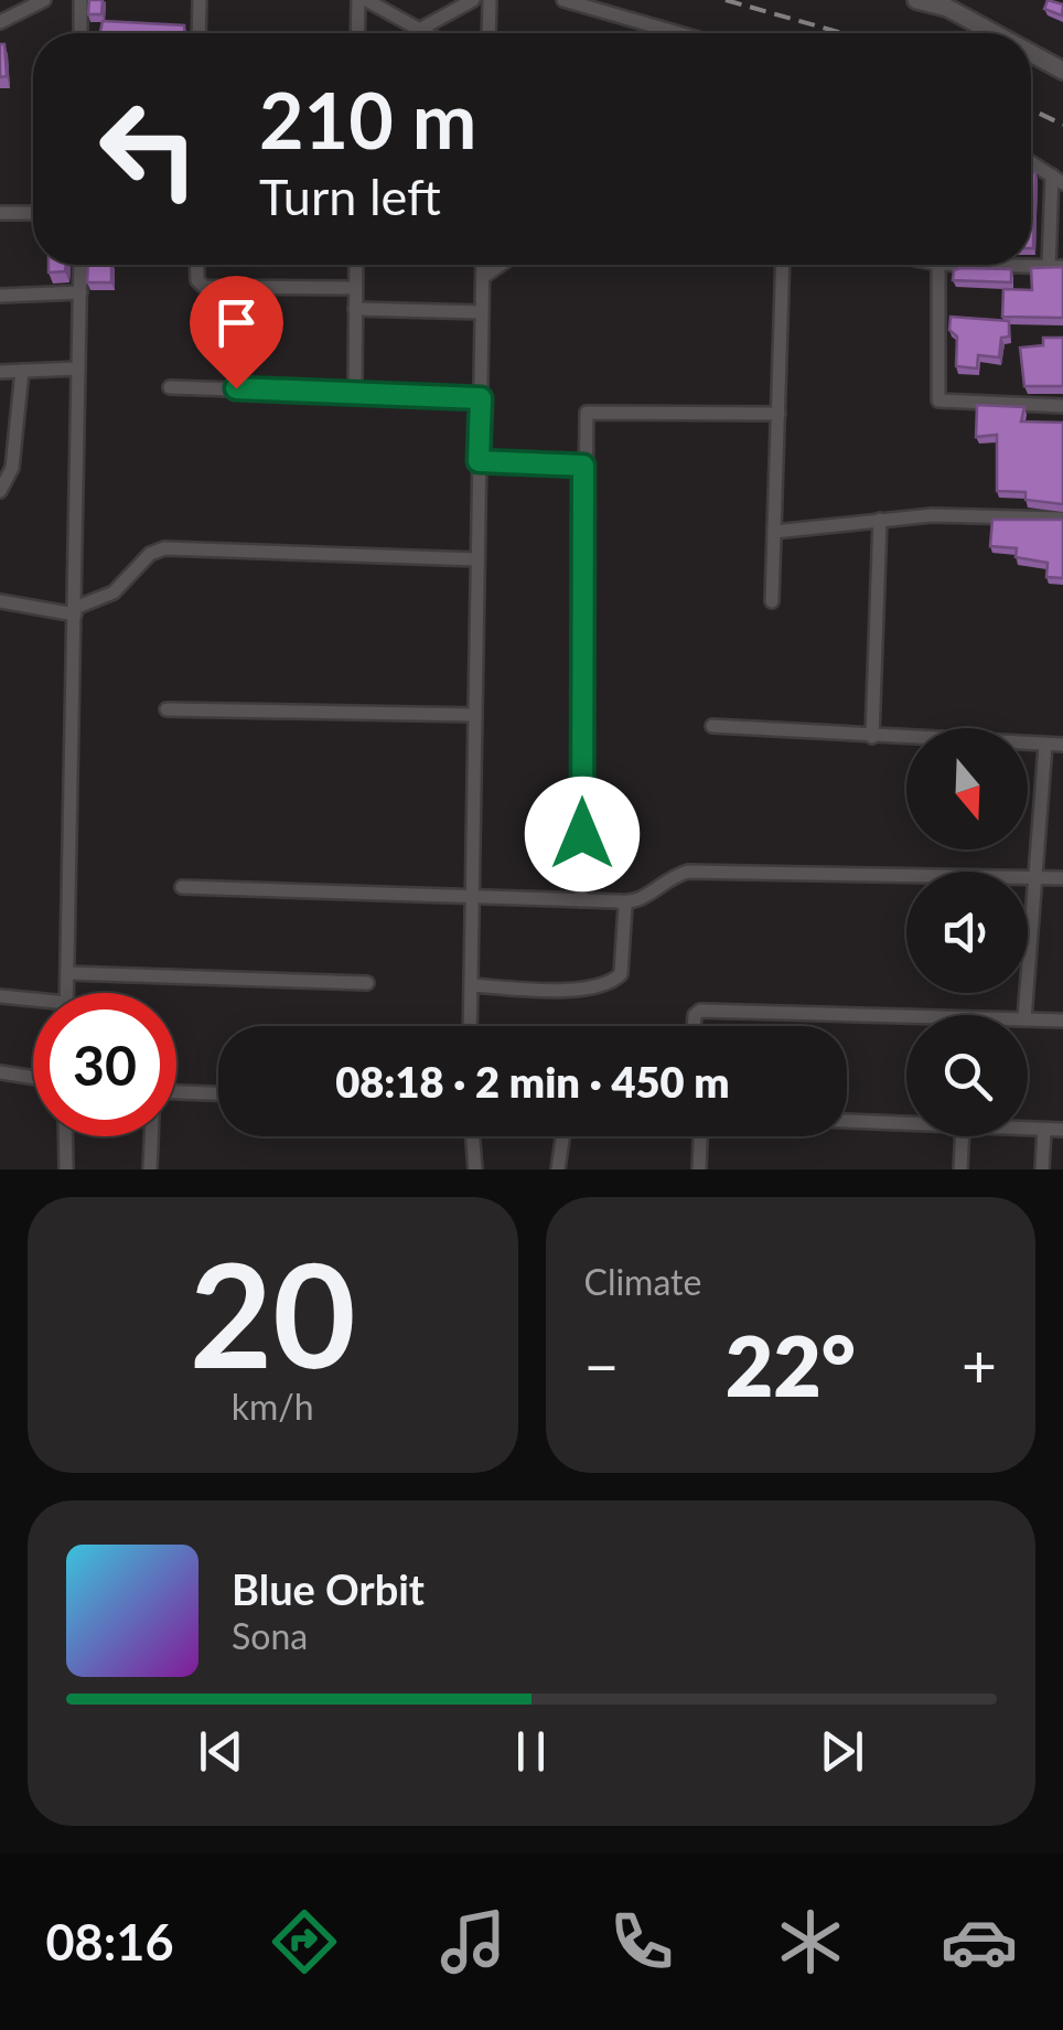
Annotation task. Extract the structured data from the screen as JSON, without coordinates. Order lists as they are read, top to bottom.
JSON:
{
  "north": "bottom",
  "page": {
    "turn": ["210 m", "Turn left"],
    "limit": "30",
    "trip": "08:18 · 2 min · 450 m",
    "tile": [
      ["20", "km/h"],
      "Climate"
    ],
    "heat": ["−", "22°", "+"],
    "song": ["Blue Orbit", "Sona"],
    "tabs": "08:16"
  }
}
